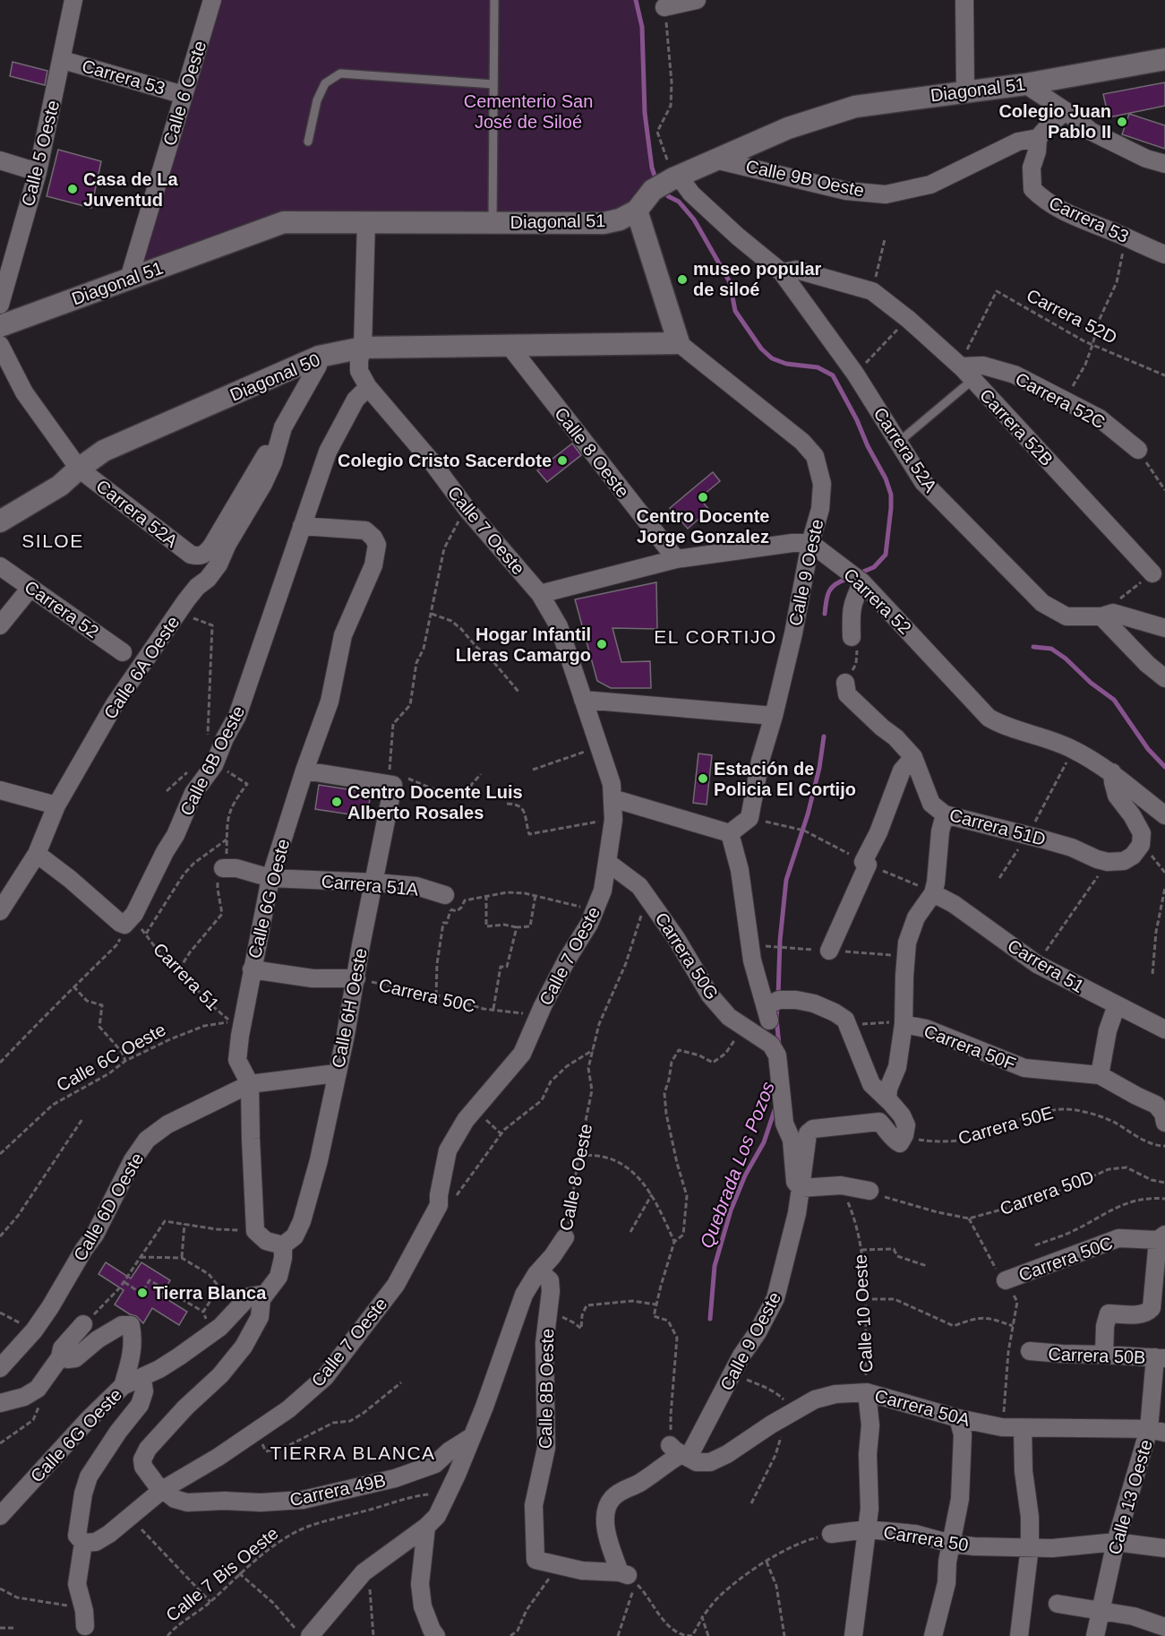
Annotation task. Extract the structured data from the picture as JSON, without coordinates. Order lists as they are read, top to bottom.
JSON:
{
  "streets": {
    "street": [
      "Carrera 53",
      "Diagonal 51",
      "Calle 6 Oeste",
      "Calle 5 Oeste",
      "Calle 9B Oeste",
      "Diagonal 50",
      "Carrera 52C",
      "Carrera 52B",
      "Carrera 52A",
      "Calle 8 Oeste",
      "Calle 7 Oeste",
      "Calle 9 Oeste",
      "Carrera 52",
      "Calle 6A Oeste",
      "Calle 6B Oeste",
      "Carrera 51D",
      "Carrera 51A",
      "Calle 6G Oeste",
      "Carrera 50G",
      "Carrera 51",
      "Carrera 50C",
      "Calle 6H Oeste",
      "Carrera 50F",
      "Calle 6D Oeste",
      "Calle 10 Oeste",
      "Carrera 50B",
      "Calle 8B Oeste",
      "Carrera 50A",
      "Carrera 49B",
      "Calle 13 Oeste",
      "Carrera 50"
    ],
    "path": [
      "Carrera 52D",
      "Calle 6C Oeste",
      "Carrera 50E",
      "Carrera 50D",
      "Calle 7 Bis Oeste"
    ]
  },
  "crossings": [
    ["Carrera 53", "Calle 6 Oeste"],
    ["Carrera 53", "Calle 5 Oeste"],
    ["Carrera 53", "Calle 9B Oeste"],
    ["Diagonal 51", "Calle 6 Oeste"],
    ["Diagonal 51", "Calle 9B Oeste"],
    ["Diagonal 51", "Carrera 52A"],
    ["Diagonal 51", "Calle 7 Oeste"],
    ["Carrera 52D", "Carrera 52C"],
    ["Carrera 52D", "Carrera 52B"],
    ["Diagonal 50", "Carrera 52A"],
    ["Diagonal 50", "Calle 8 Oeste"],
    ["Diagonal 50", "Calle 7 Oeste"],
    ["Diagonal 50", "Calle 9 Oeste"],
    ["Diagonal 50", "Calle 6A Oeste"],
    ["Carrera 52C", "Carrera 52B"],
    ["Carrera 52A", "Calle 6A Oeste"],
    ["Calle 8 Oeste", "Carrera 50G"],
    ["Calle 8 Oeste", "Calle 8B Oeste"],
    ["Calle 8 Oeste", "Carrera 49B"],
    ["Calle 8 Oeste", "Calle 7 Bis Oeste"],
    ["Calle 7 Oeste", "Calle 6B Oeste"],
    ["Calle 7 Oeste", "Carrera 50G"],
    ["Calle 7 Oeste", "Carrera 50C"],
    ["Calle 7 Oeste", "Carrera 49B"],
    ["Calle 9 Oeste", "Carrera 52"],
    ["Calle 9 Oeste", "Carrera 50G"],
    ["Calle 9 Oeste", "Carrera 50E"],
    ["Calle 9 Oeste", "Carrera 50A"],
    ["Calle 6B Oeste", "Calle 6G Oeste"],
    ["Calle 6B Oeste", "Carrera 51"],
    ["Carrera 51A", "Calle 6G Oeste"],
    ["Carrera 51A", "Calle 6H Oeste"],
    ["Calle 6G Oeste", "Carrera 50C"],
    ["Calle 6G Oeste", "Calle 6D Oeste"],
    ["Calle 6G Oeste", "Carrera 49B"],
    ["Carrera 51", "Calle 6C Oeste"],
    ["Carrera 50C", "Calle 6H Oeste"],
    ["Calle 10 Oeste", "Carrera 50A"],
    ["Calle 10 Oeste", "Carrera 50"],
    ["Carrera 50B", "Calle 13 Oeste"],
    ["Carrera 50A", "Calle 13 Oeste"],
    ["Calle 13 Oeste", "Carrera 50"]
  ],
  "districts": ["SILOE", "EL CORTIJO", "TIERRA BLANCA"],
  "water": ["Quebrada Los Pozos"],
  "parks": ["Cementerio San José de Siloé"],
  "places": [
    "Colegio Juan Pablo II",
    "Casa de La Juventud",
    "museo popular de siloé",
    "Colegio Cristo Sacerdote",
    "Centro Docente Jorge Gonzalez",
    "Hogar Infantil Lleras Camargo",
    "Estación de Policia El Cortijo",
    "Centro Docente Luis Alberto Rosales",
    "Tierra Blanca"
  ]
}
